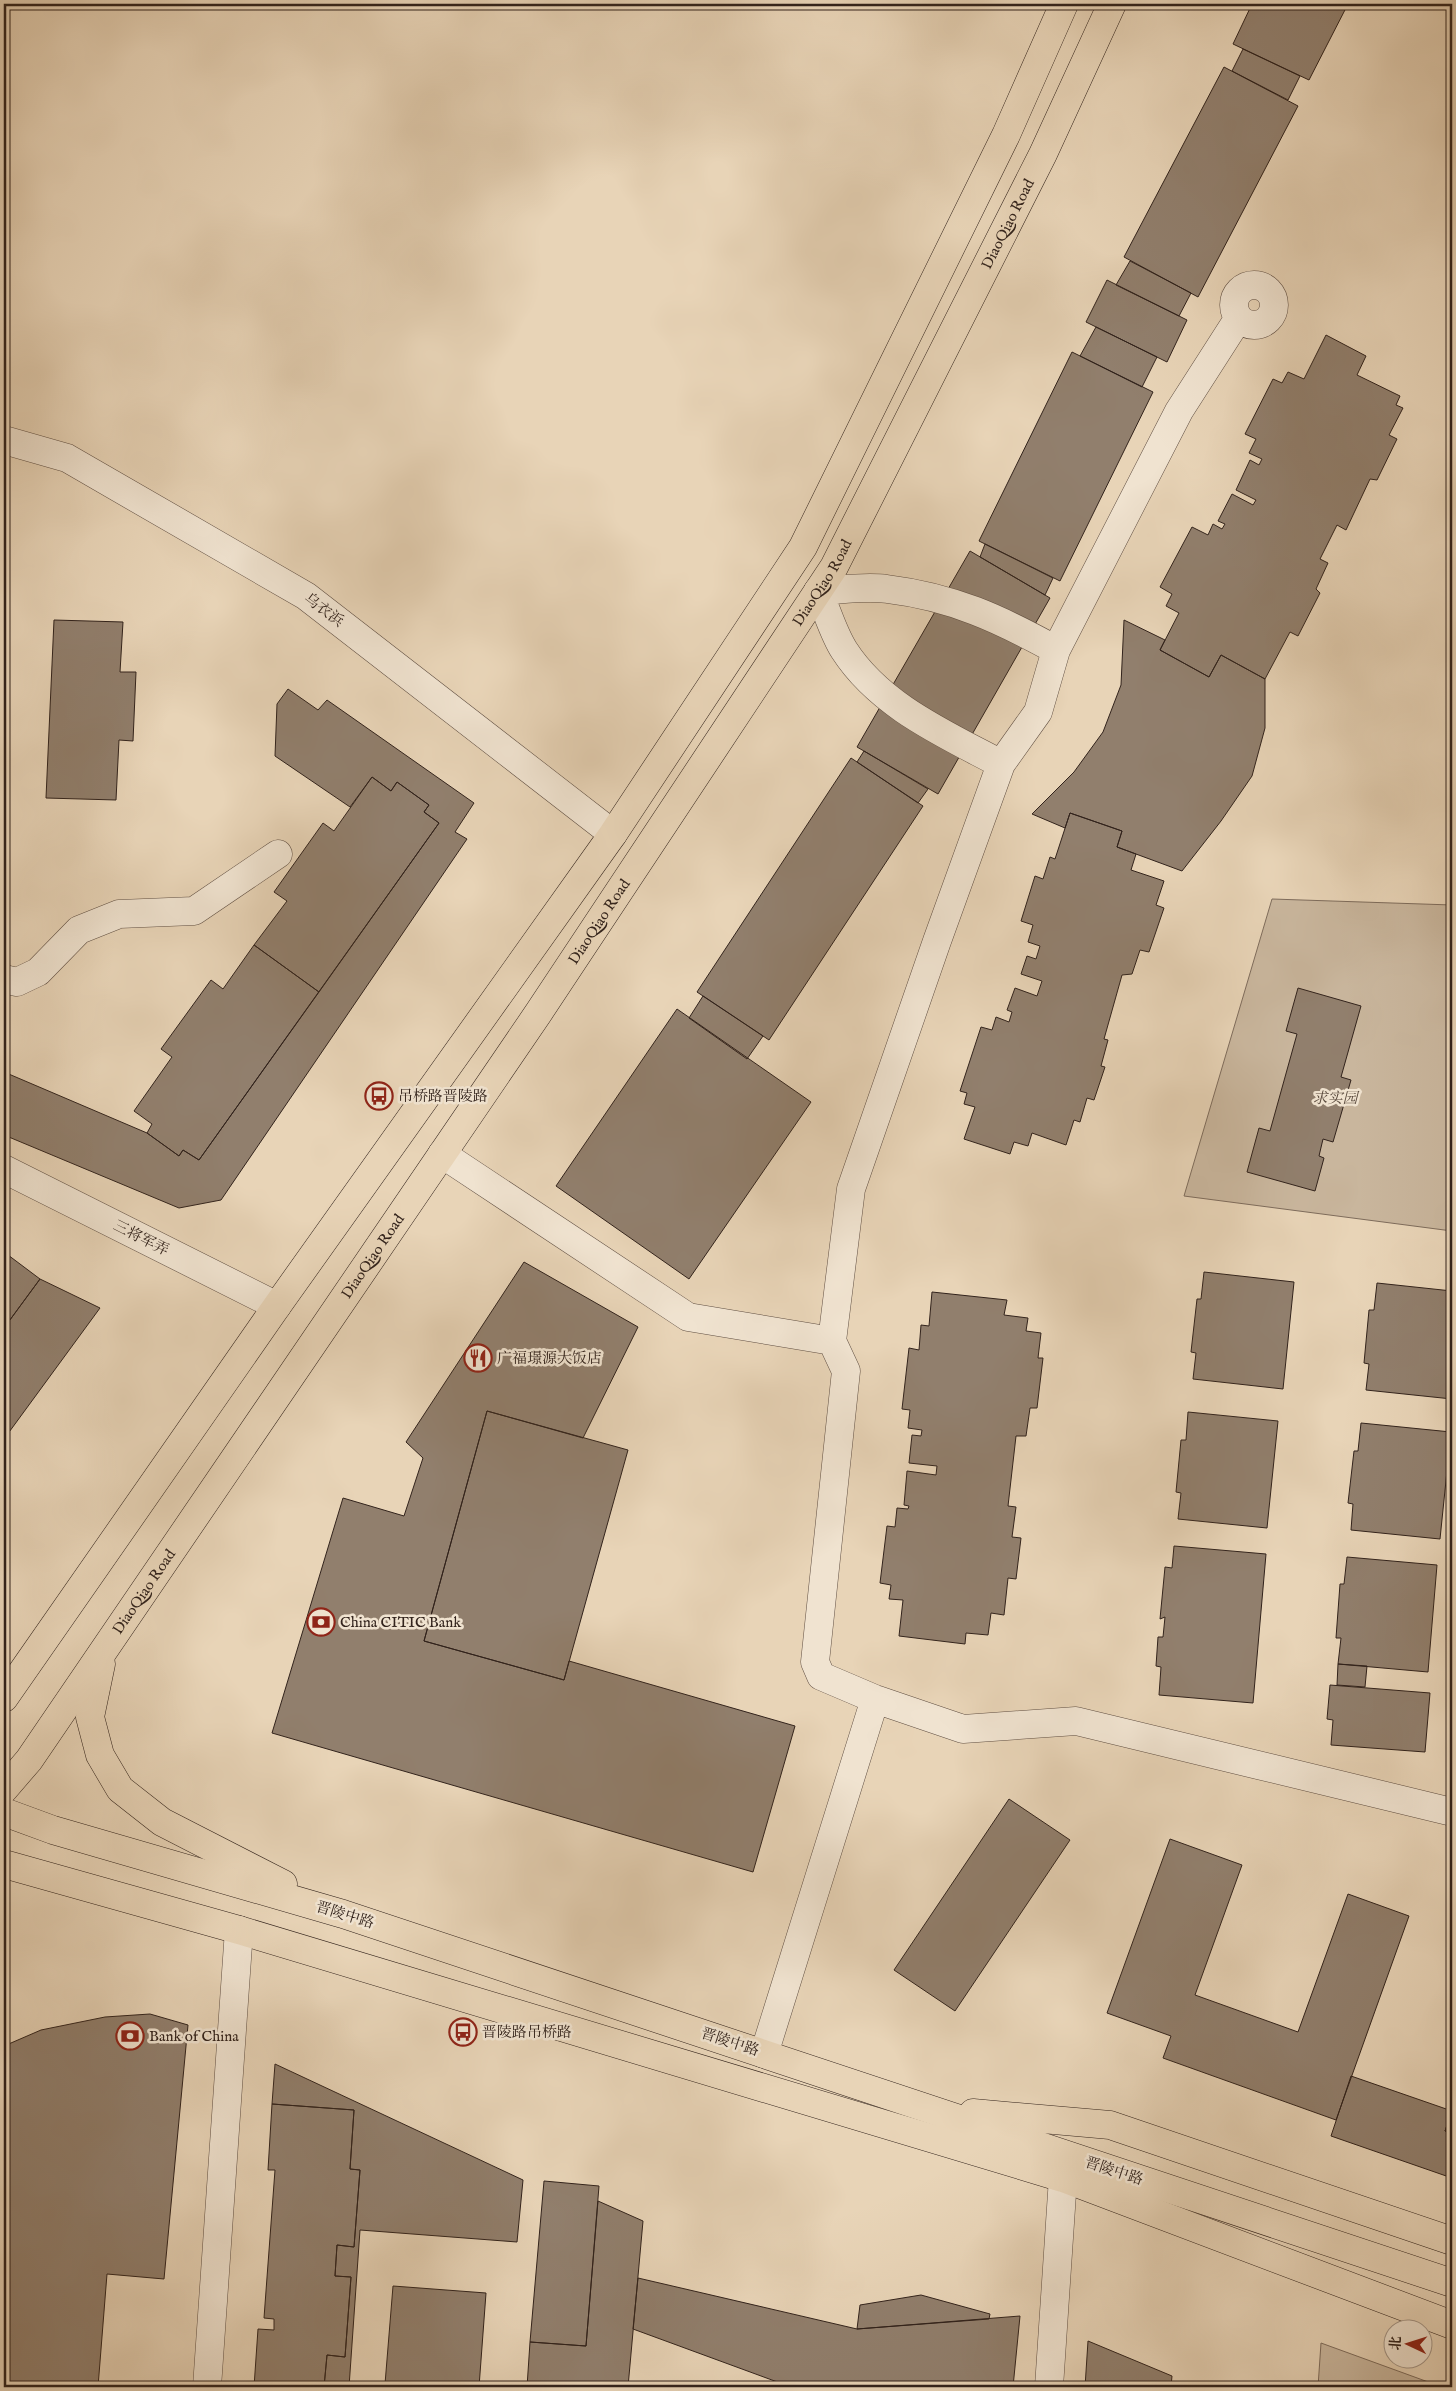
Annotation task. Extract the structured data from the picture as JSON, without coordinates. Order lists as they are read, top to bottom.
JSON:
{
  "streets": {
    "main road": ["DiaoQiao Road", "晋陵中路"],
    "street": ["乌衣浜", "三将军弄"]
  },
  "parks": ["求实园"],
  "places": {
    "bus stop": ["吊桥路晋陵路", "晋陵路吊桥路"],
    "restaurant": ["广福璟源大饭店"],
    "bank": ["China CITIC Bank", "Bank of China"]
  },
  "north": "left"
}
